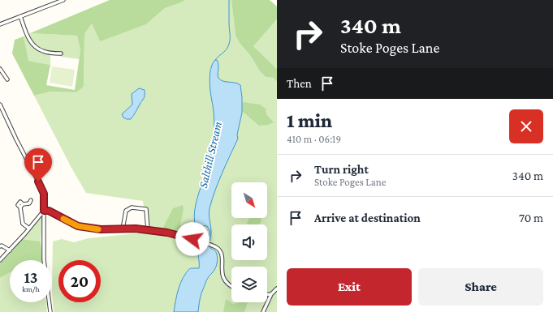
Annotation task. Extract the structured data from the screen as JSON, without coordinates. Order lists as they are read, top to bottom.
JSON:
{
  "water": ["Salthill Stream"],
  "north": "bottom right",
  "page": {
    "turn": ["340 m", "Stoke Poges Lane"],
    "then": "Then",
    "heading": ["1 min", "410 m · 06:19"],
    "list": [
      {
        "name": "Turn right",
        "note": "Stoke Poges Lane",
        "value": "340 m"
      },
      {
        "name": "Arrive at destination",
        "value": "70 m"
      }
    ],
    "speed": "13 km/h",
    "limit": "20",
    "buttons": ["Exit", "Share"]
  }
}
